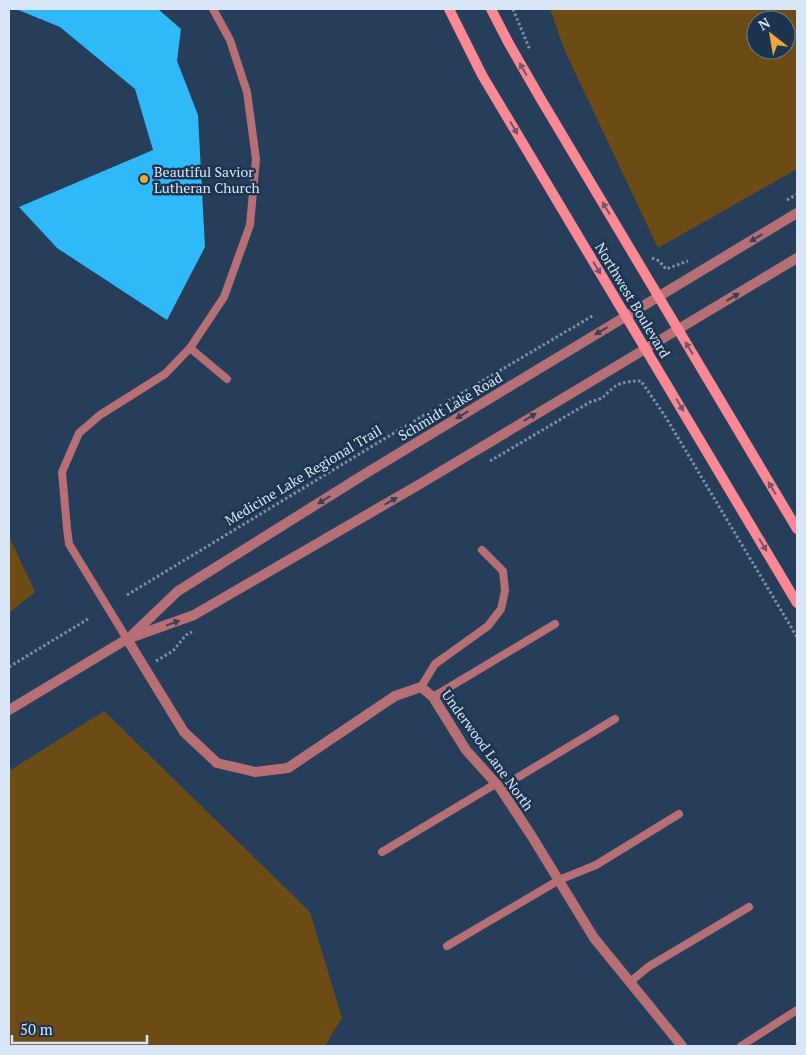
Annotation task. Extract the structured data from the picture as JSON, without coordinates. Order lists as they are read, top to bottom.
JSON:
{
  "streets": {
    "main road": ["Northwest Boulevard"],
    "street": ["Schmidt Lake Road", "Underwood Lane North"],
    "path": ["Medicine Lake Regional Trail"]
  },
  "crossings": [
    ["Northwest Boulevard", "Schmidt Lake Road"],
    ["Schmidt Lake Road", "Underwood Lane North"]
  ],
  "places": ["Beautiful Savior Lutheran Church"],
  "scale_bar": "50 m",
  "north": "top left"
}
